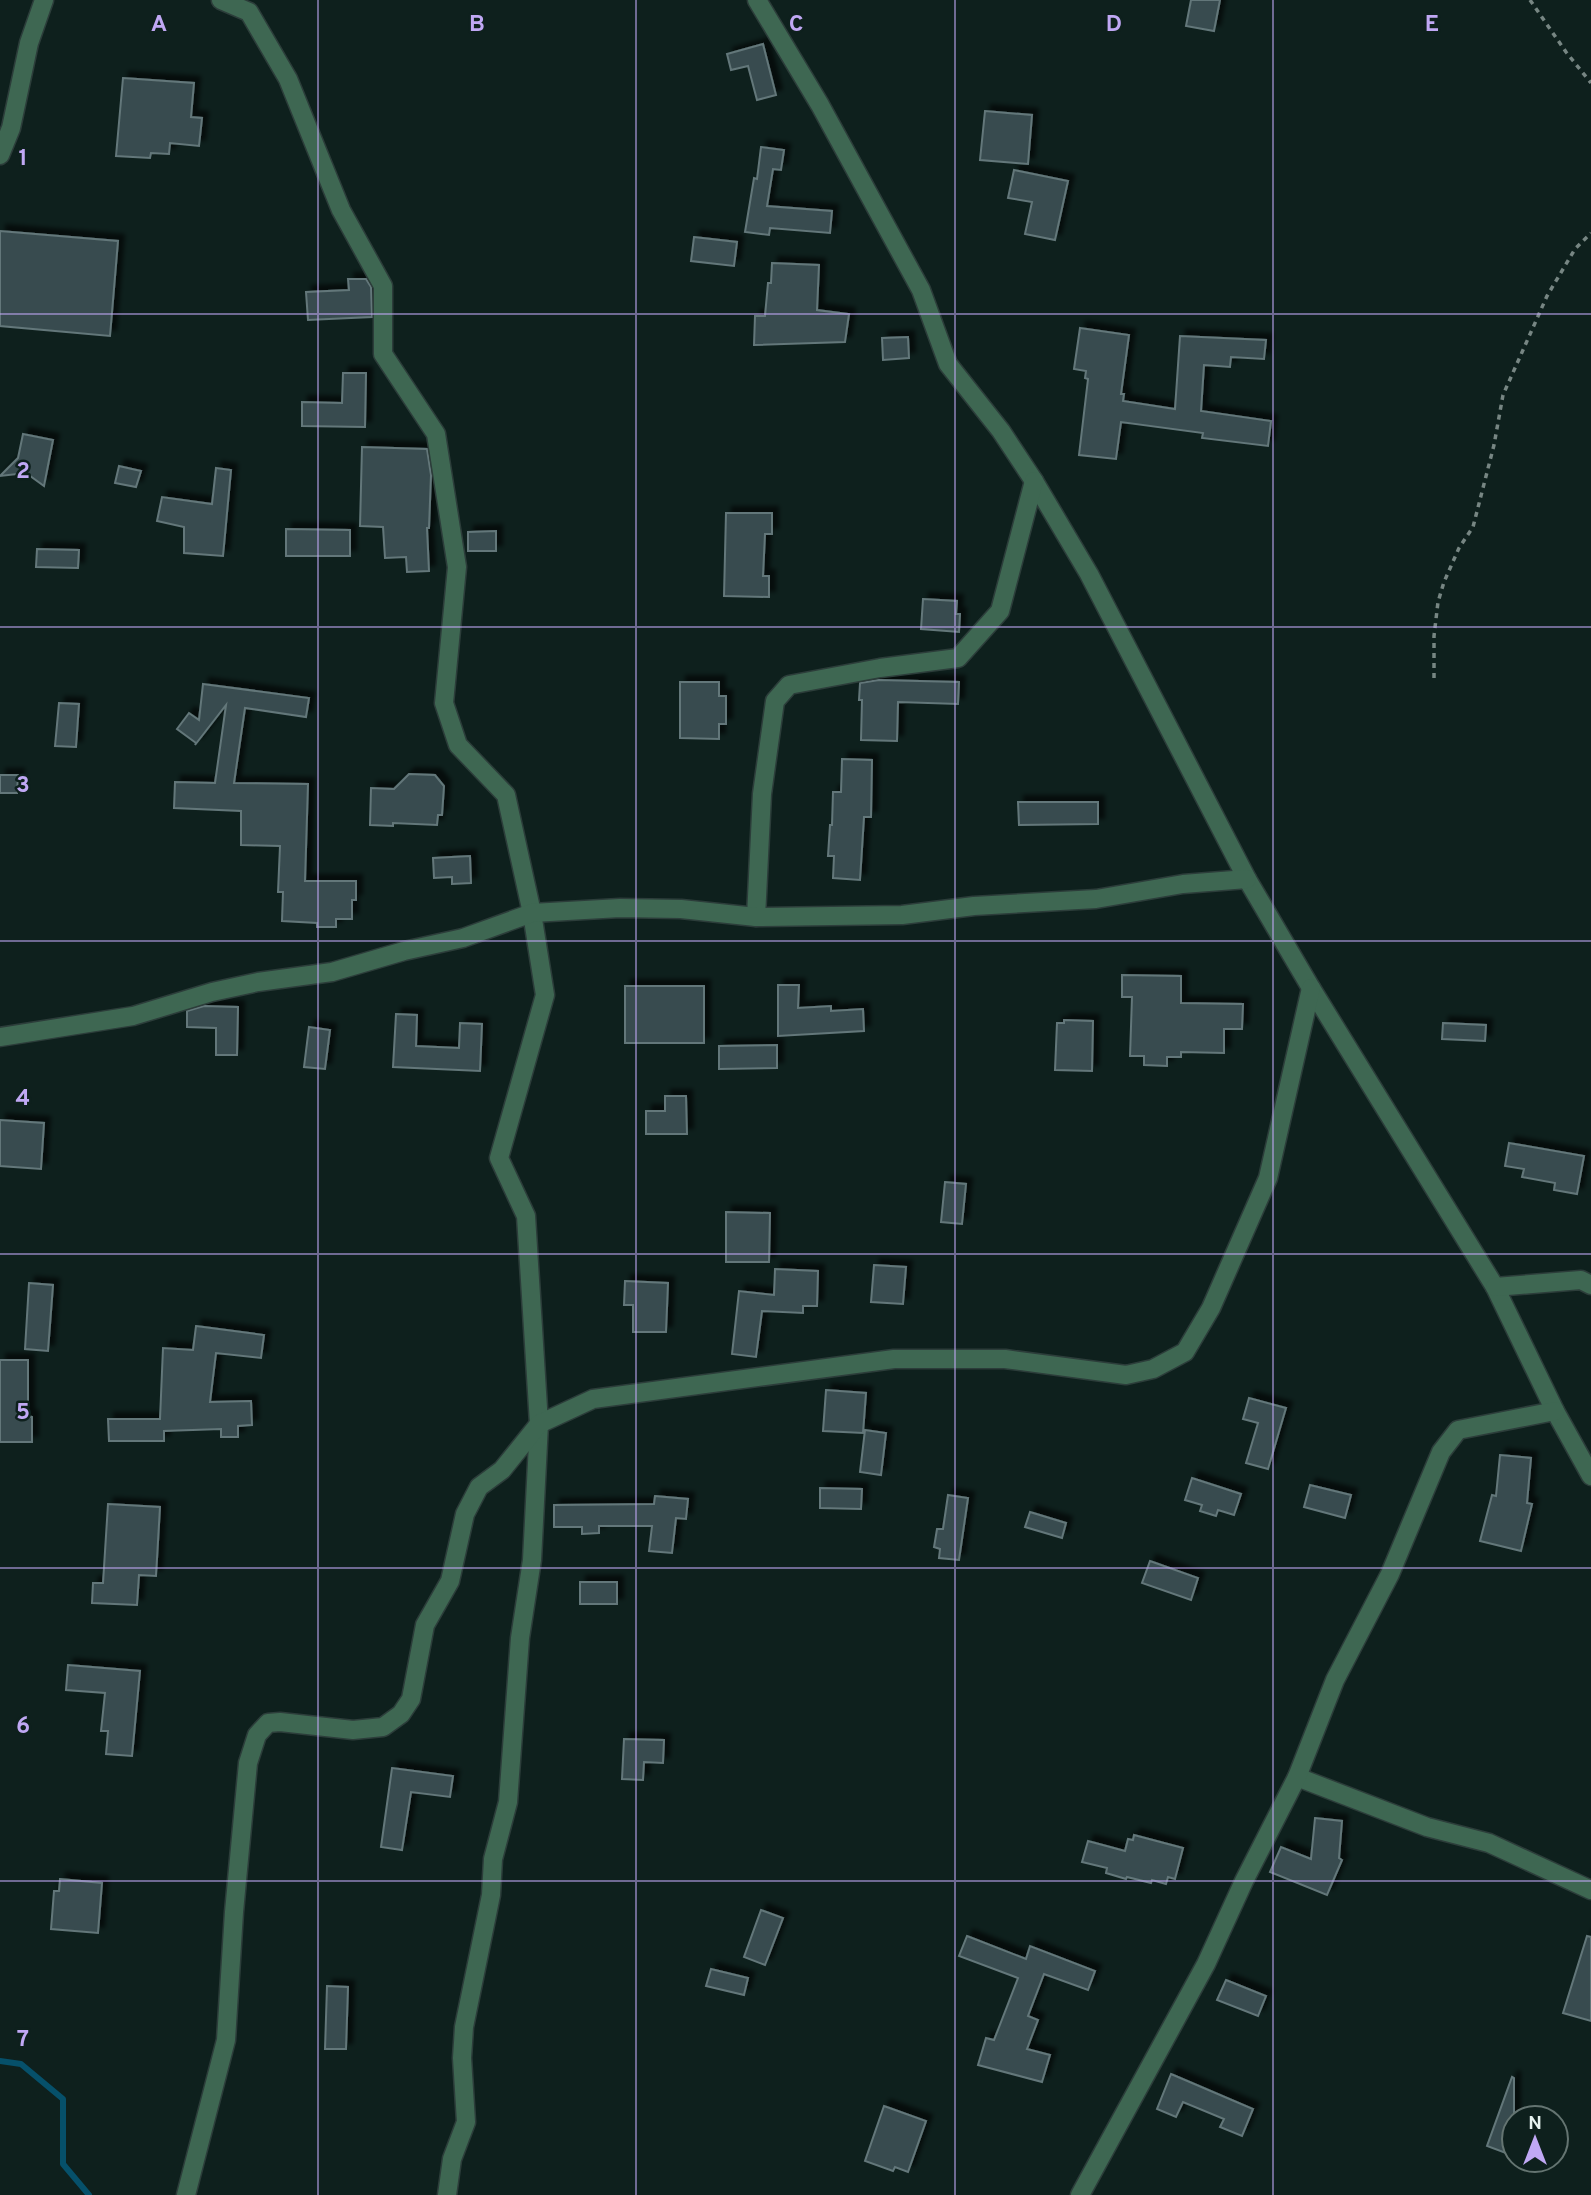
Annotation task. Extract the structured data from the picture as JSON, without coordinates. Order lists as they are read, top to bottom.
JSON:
{
  "north": "top",
  "grid": {
    "columns": [
      "A",
      "B",
      "C",
      "D",
      "E"
    ],
    "rows": [
      "1",
      "2",
      "3",
      "4",
      "5",
      "6",
      "7"
    ]
  }
}
